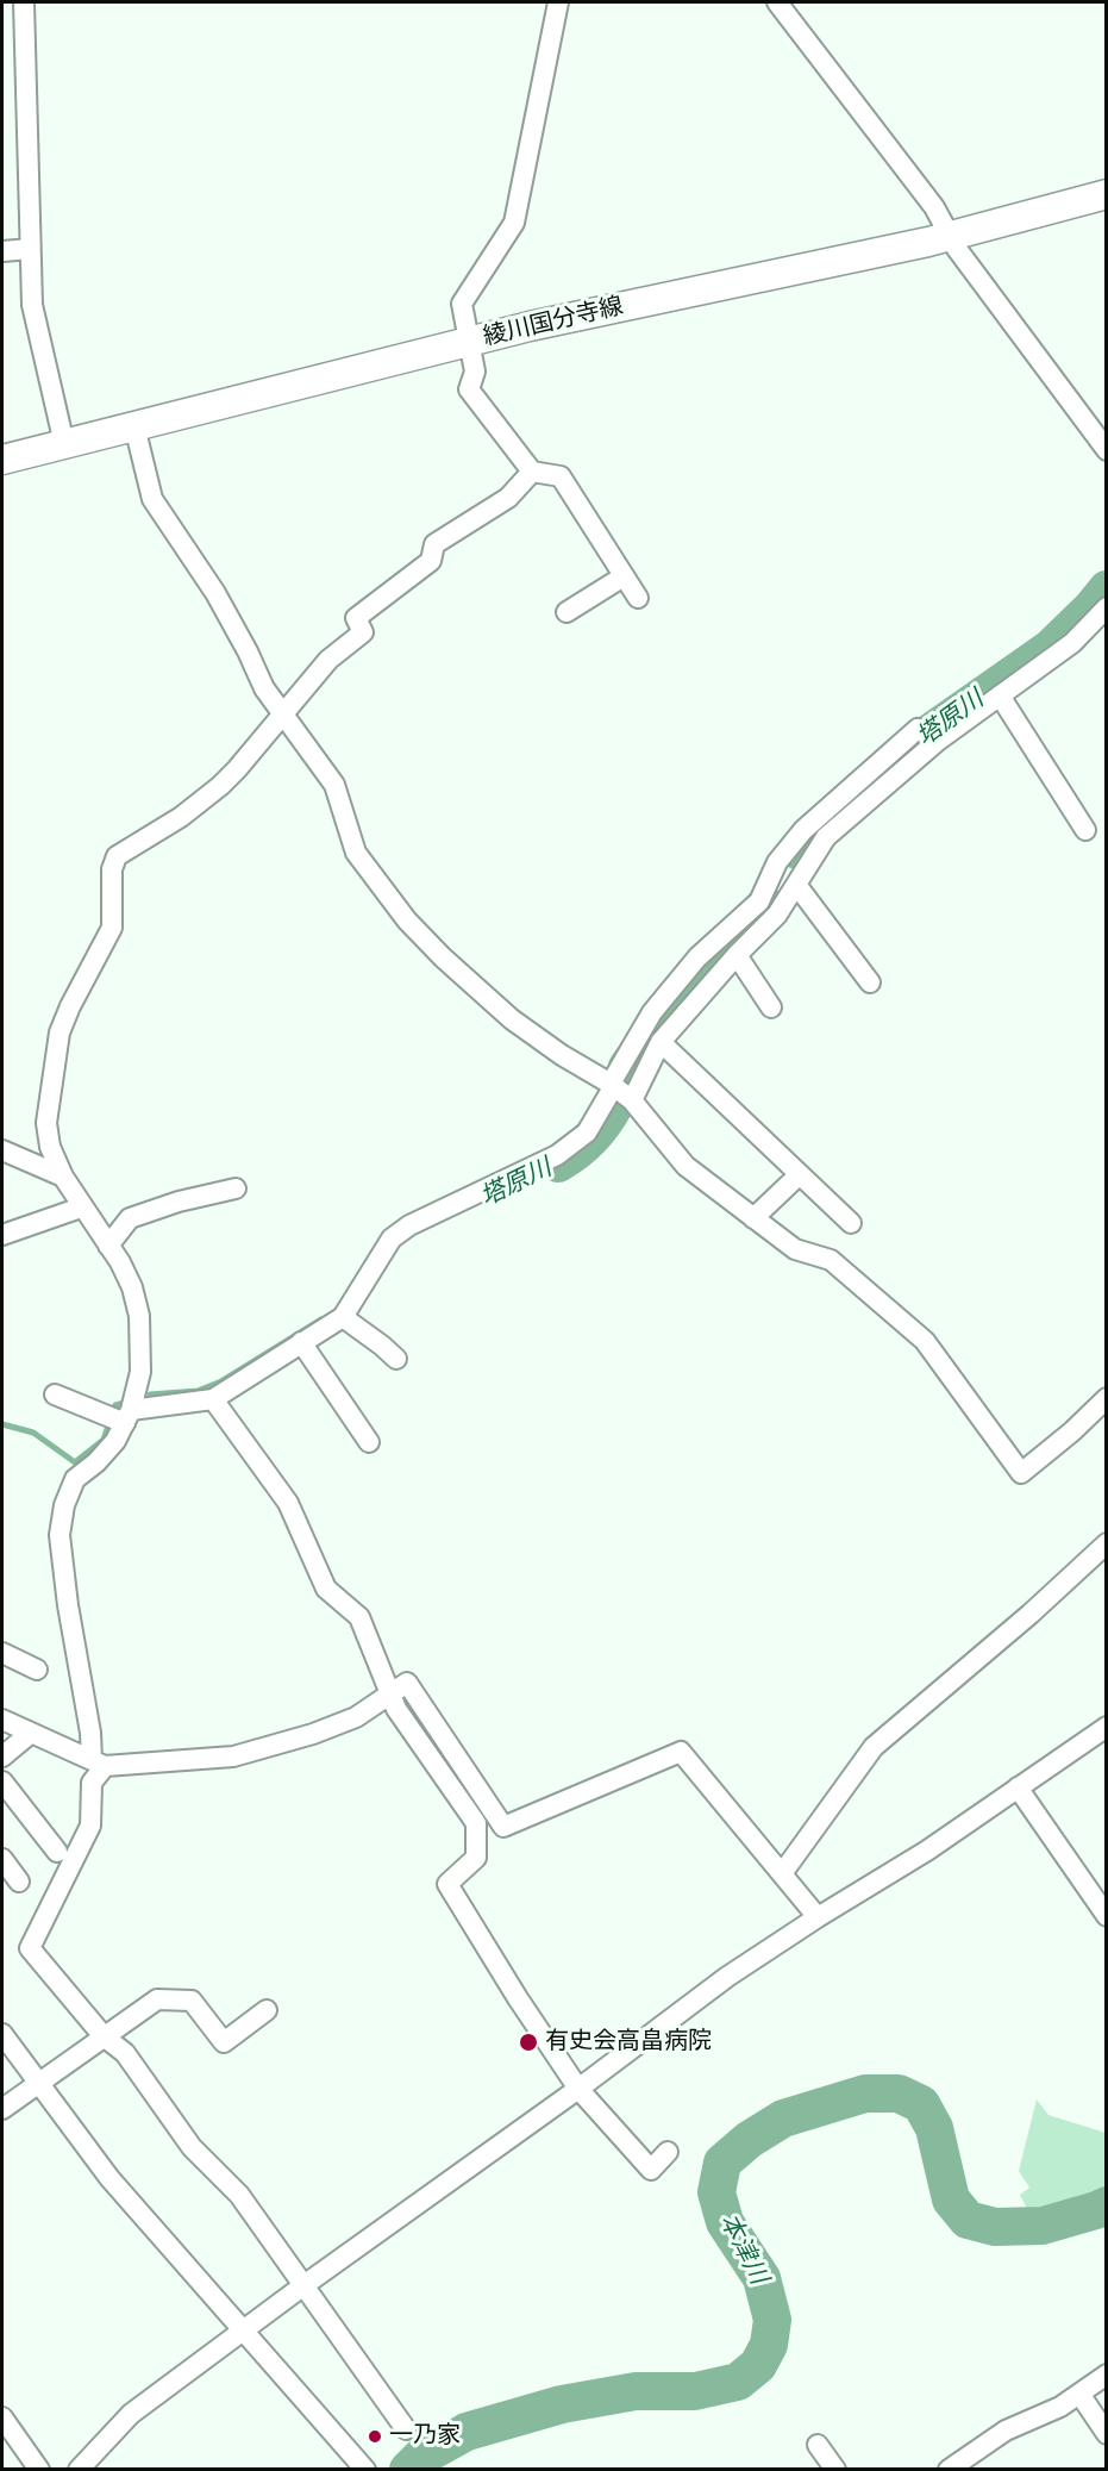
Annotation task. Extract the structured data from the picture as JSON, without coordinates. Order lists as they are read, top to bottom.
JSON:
{
  "streets": {
    "main road": ["綾川国分寺線"]
  },
  "water": ["塔原川", "本津川"],
  "places": ["有史会高畠病院", "一乃家"]
}
